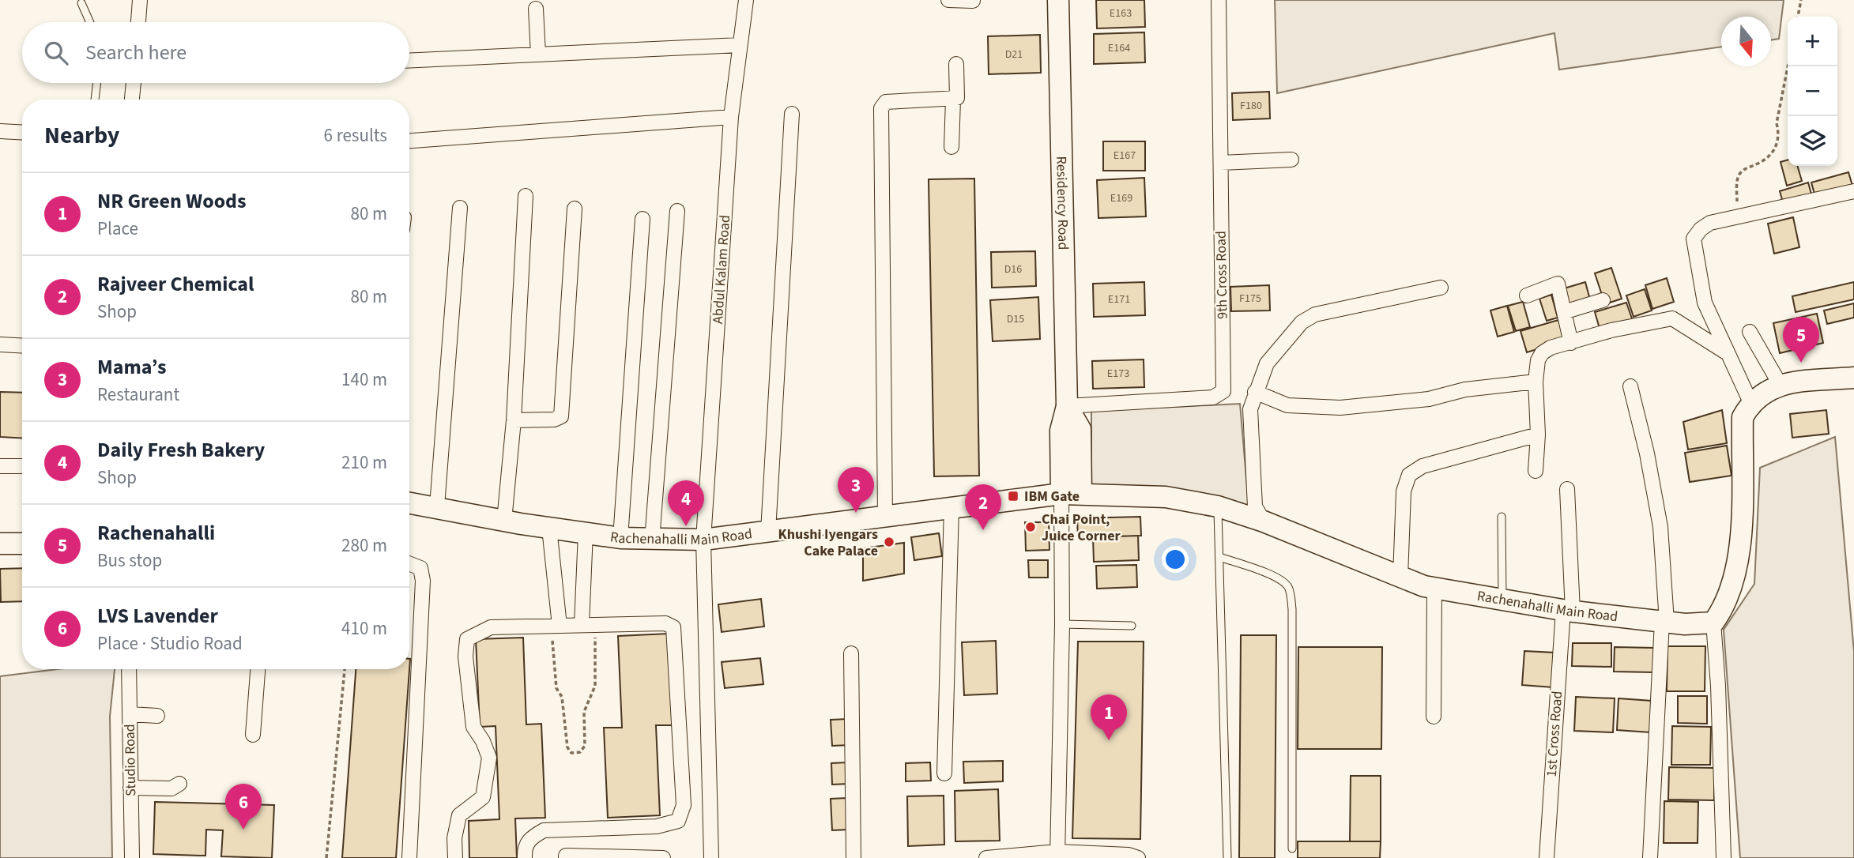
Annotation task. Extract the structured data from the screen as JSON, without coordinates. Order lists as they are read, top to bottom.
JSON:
{
  "streets": {
    "street": [
      "Residency Road",
      "Abdul Kalam Road",
      "9th Cross Road",
      "Rachenahalli Main Road",
      "1st Cross Road",
      "Studio Road"
    ]
  },
  "crossings": [
    ["Residency Road", "9th Cross Road"],
    ["Residency Road", "Rachenahalli Main Road"],
    ["Abdul Kalam Road", "Rachenahalli Main Road"],
    ["Rachenahalli Main Road", "1st Cross Road"]
  ],
  "places": {
    "transit": ["IBM Gate"],
    "other": ["Chai Point, Juice Corner", "Khushi Iyengars Cake Palace"]
  },
  "house_numbers": [
    "E163",
    "E164",
    "D21",
    "F180",
    "E167",
    "E169",
    "D16",
    "F175",
    "E171",
    "D15",
    "E173"
  ],
  "north": "bottom",
  "page": {
    "map_buttons": ["+", "−"],
    "search": "Search here",
    "heading": ["Nearby", "6 results"],
    "list": [
      {
        "mark": "1",
        "name": "NR Green Woods",
        "note": "Place",
        "value": "80 m"
      },
      {
        "mark": "2",
        "name": "Rajveer Chemical",
        "note": "Shop",
        "value": "80 m"
      },
      {
        "mark": "3",
        "name": "Mama’s",
        "note": "Restaurant",
        "value": "140 m"
      },
      {
        "mark": "4",
        "name": "Daily Fresh Bakery",
        "note": "Shop",
        "value": "210 m"
      },
      {
        "mark": "5",
        "name": "Rachenahalli",
        "note": "Bus stop",
        "value": "280 m"
      },
      {
        "mark": "6",
        "name": "LVS Lavender",
        "note": "Place · Studio Road",
        "value": "410 m"
      }
    ],
    "pins": [
      "5",
      "3",
      "4",
      "2",
      "1",
      "6"
    ]
  }
}
